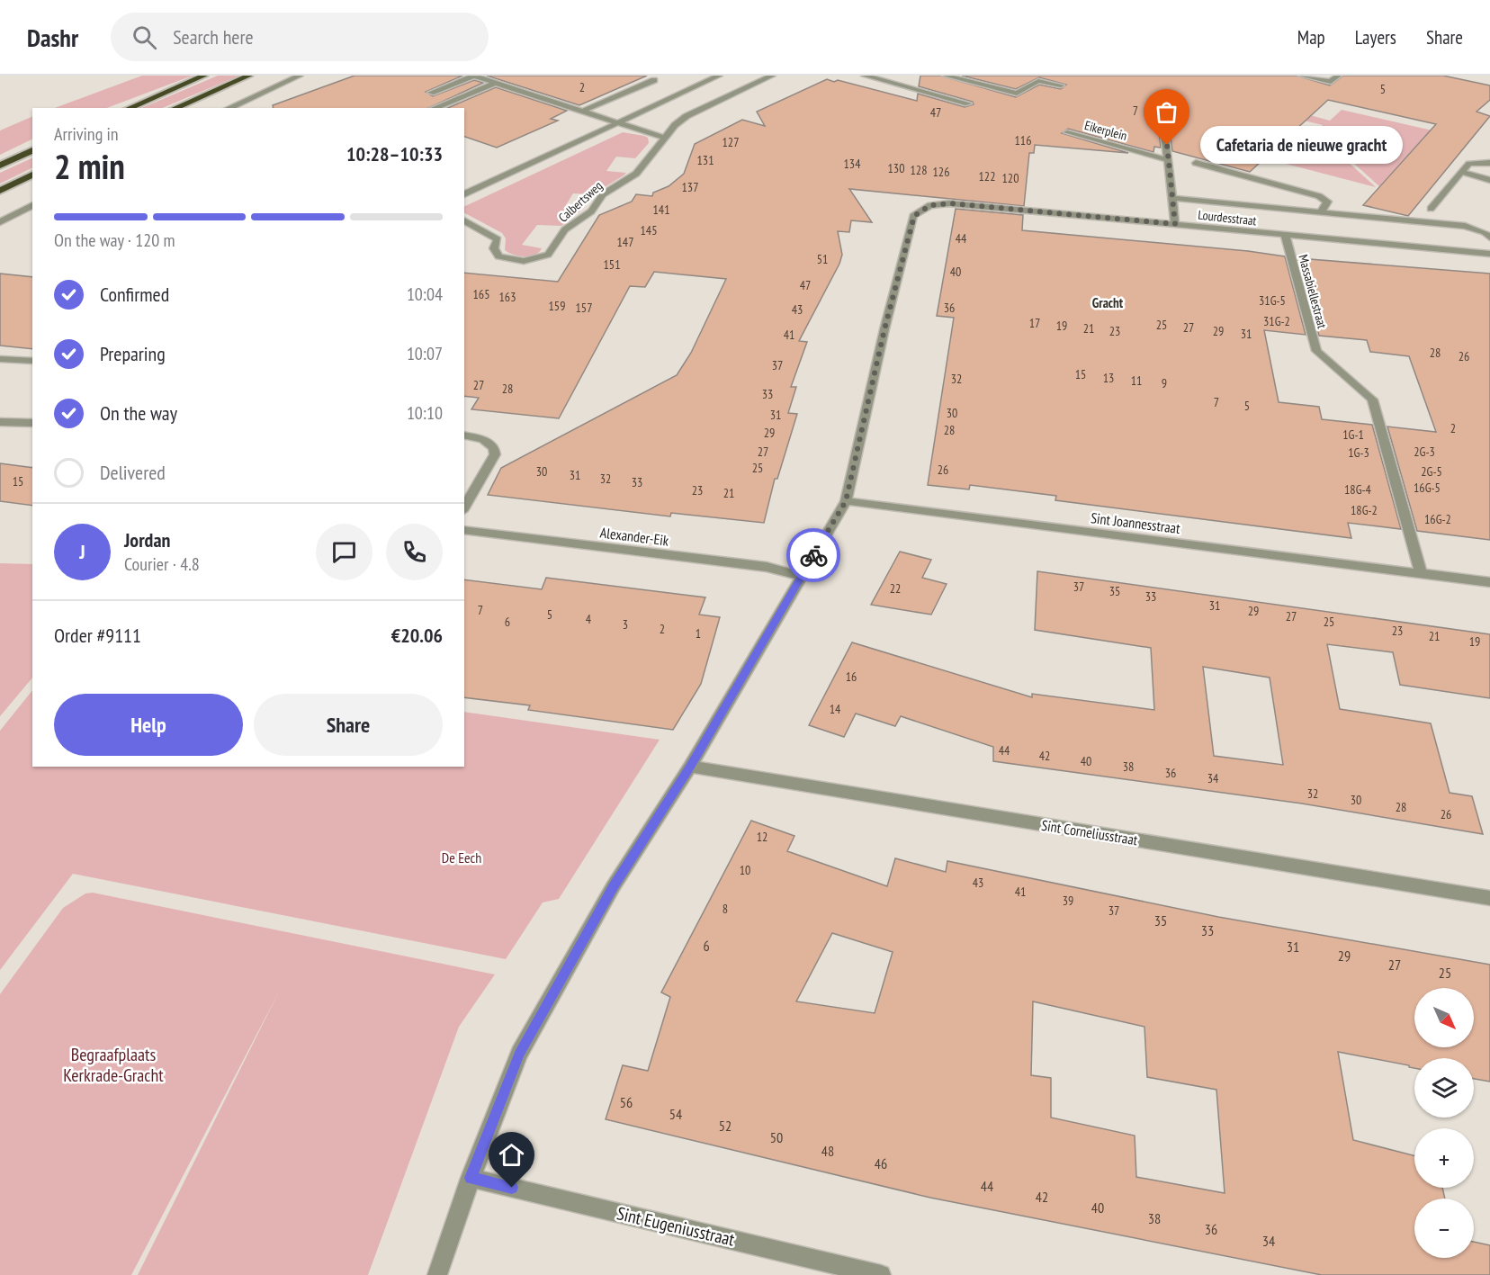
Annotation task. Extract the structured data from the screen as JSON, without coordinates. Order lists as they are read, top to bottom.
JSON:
{
  "streets": {
    "street": [
      "Eikerplein",
      "Calbertsweg",
      "Lourdesstraat",
      "Massabiellestraat",
      "Sint Joannesstraat",
      "Alexander-Eik",
      "Sint Corneliusstraat",
      "Sint Eugeniusstraat"
    ]
  },
  "crossings": [
    ["Lourdesstraat", "Massabiellestraat"],
    ["Lourdesstraat", "Sint Joannesstraat"],
    ["Massabiellestraat", "Sint Joannesstraat"]
  ],
  "districts": ["Gracht"],
  "parks": ["De Eech", "Begraafplaats Kerkrade-Gracht"],
  "places": ["Cafetaria de nieuwe gracht"],
  "house_numbers": [
    "2",
    "5",
    "7",
    "47",
    "116",
    "127",
    "131",
    "134",
    "130",
    "128",
    "126",
    "122",
    "120",
    "137",
    "141",
    "145",
    "44",
    "147",
    "51",
    "151",
    "40",
    "47",
    "165",
    "163",
    "31G-5",
    "159",
    "157",
    "36",
    "43",
    "31G-2",
    "17",
    "25",
    "19",
    "27",
    "21",
    "23",
    "29",
    "31",
    "41",
    "28",
    "26",
    "37",
    "15",
    "13",
    "32",
    "11",
    "9",
    "27",
    "28",
    "33",
    "7",
    "5",
    "30",
    "31",
    "2",
    "28",
    "29",
    "1G-1",
    "27",
    "2G-3",
    "1G-3",
    "25",
    "26",
    "30",
    "2G-5",
    "31",
    "32",
    "15",
    "33",
    "16G-5",
    "18G-4",
    "23",
    "21",
    "18G-2",
    "16G-2",
    "37",
    "22",
    "35",
    "33",
    "31",
    "7",
    "29",
    "5",
    "27",
    "4",
    "6",
    "25",
    "3",
    "2",
    "23",
    "1",
    "21",
    "19",
    "16",
    "14",
    "44",
    "42",
    "40",
    "38",
    "36",
    "34",
    "32",
    "30",
    "28",
    "26",
    "12",
    "10",
    "43",
    "41",
    "39",
    "8",
    "37",
    "35",
    "33",
    "6",
    "31",
    "29",
    "27",
    "25",
    "56",
    "54",
    "52",
    "50",
    "48",
    "46",
    "44",
    "42",
    "40",
    "38",
    "36",
    "34"
  ],
  "north": "bottom right",
  "page": {
    "header": "Dashr",
    "search": "Search here",
    "nav": ["Map", "Layers", "Share"],
    "heading": ["2 min", "Arriving in", "10:28–10:33"],
    "panel": [
      "Jordan",
      "Courier · 4.8",
      "Order #9111",
      "€20.06"
    ],
    "bubble": "Cafetaria de nieuwe gracht",
    "bar": "On the way · 120 m",
    "list": [
      ["Confirmed", "10:04"],
      ["Preparing", "10:07"],
      ["On the way", "10:10"],
      "Delivered"
    ],
    "round": "J",
    "buttons": ["Help", "Share"],
    "map_buttons": ["+", "−"]
  }
}
